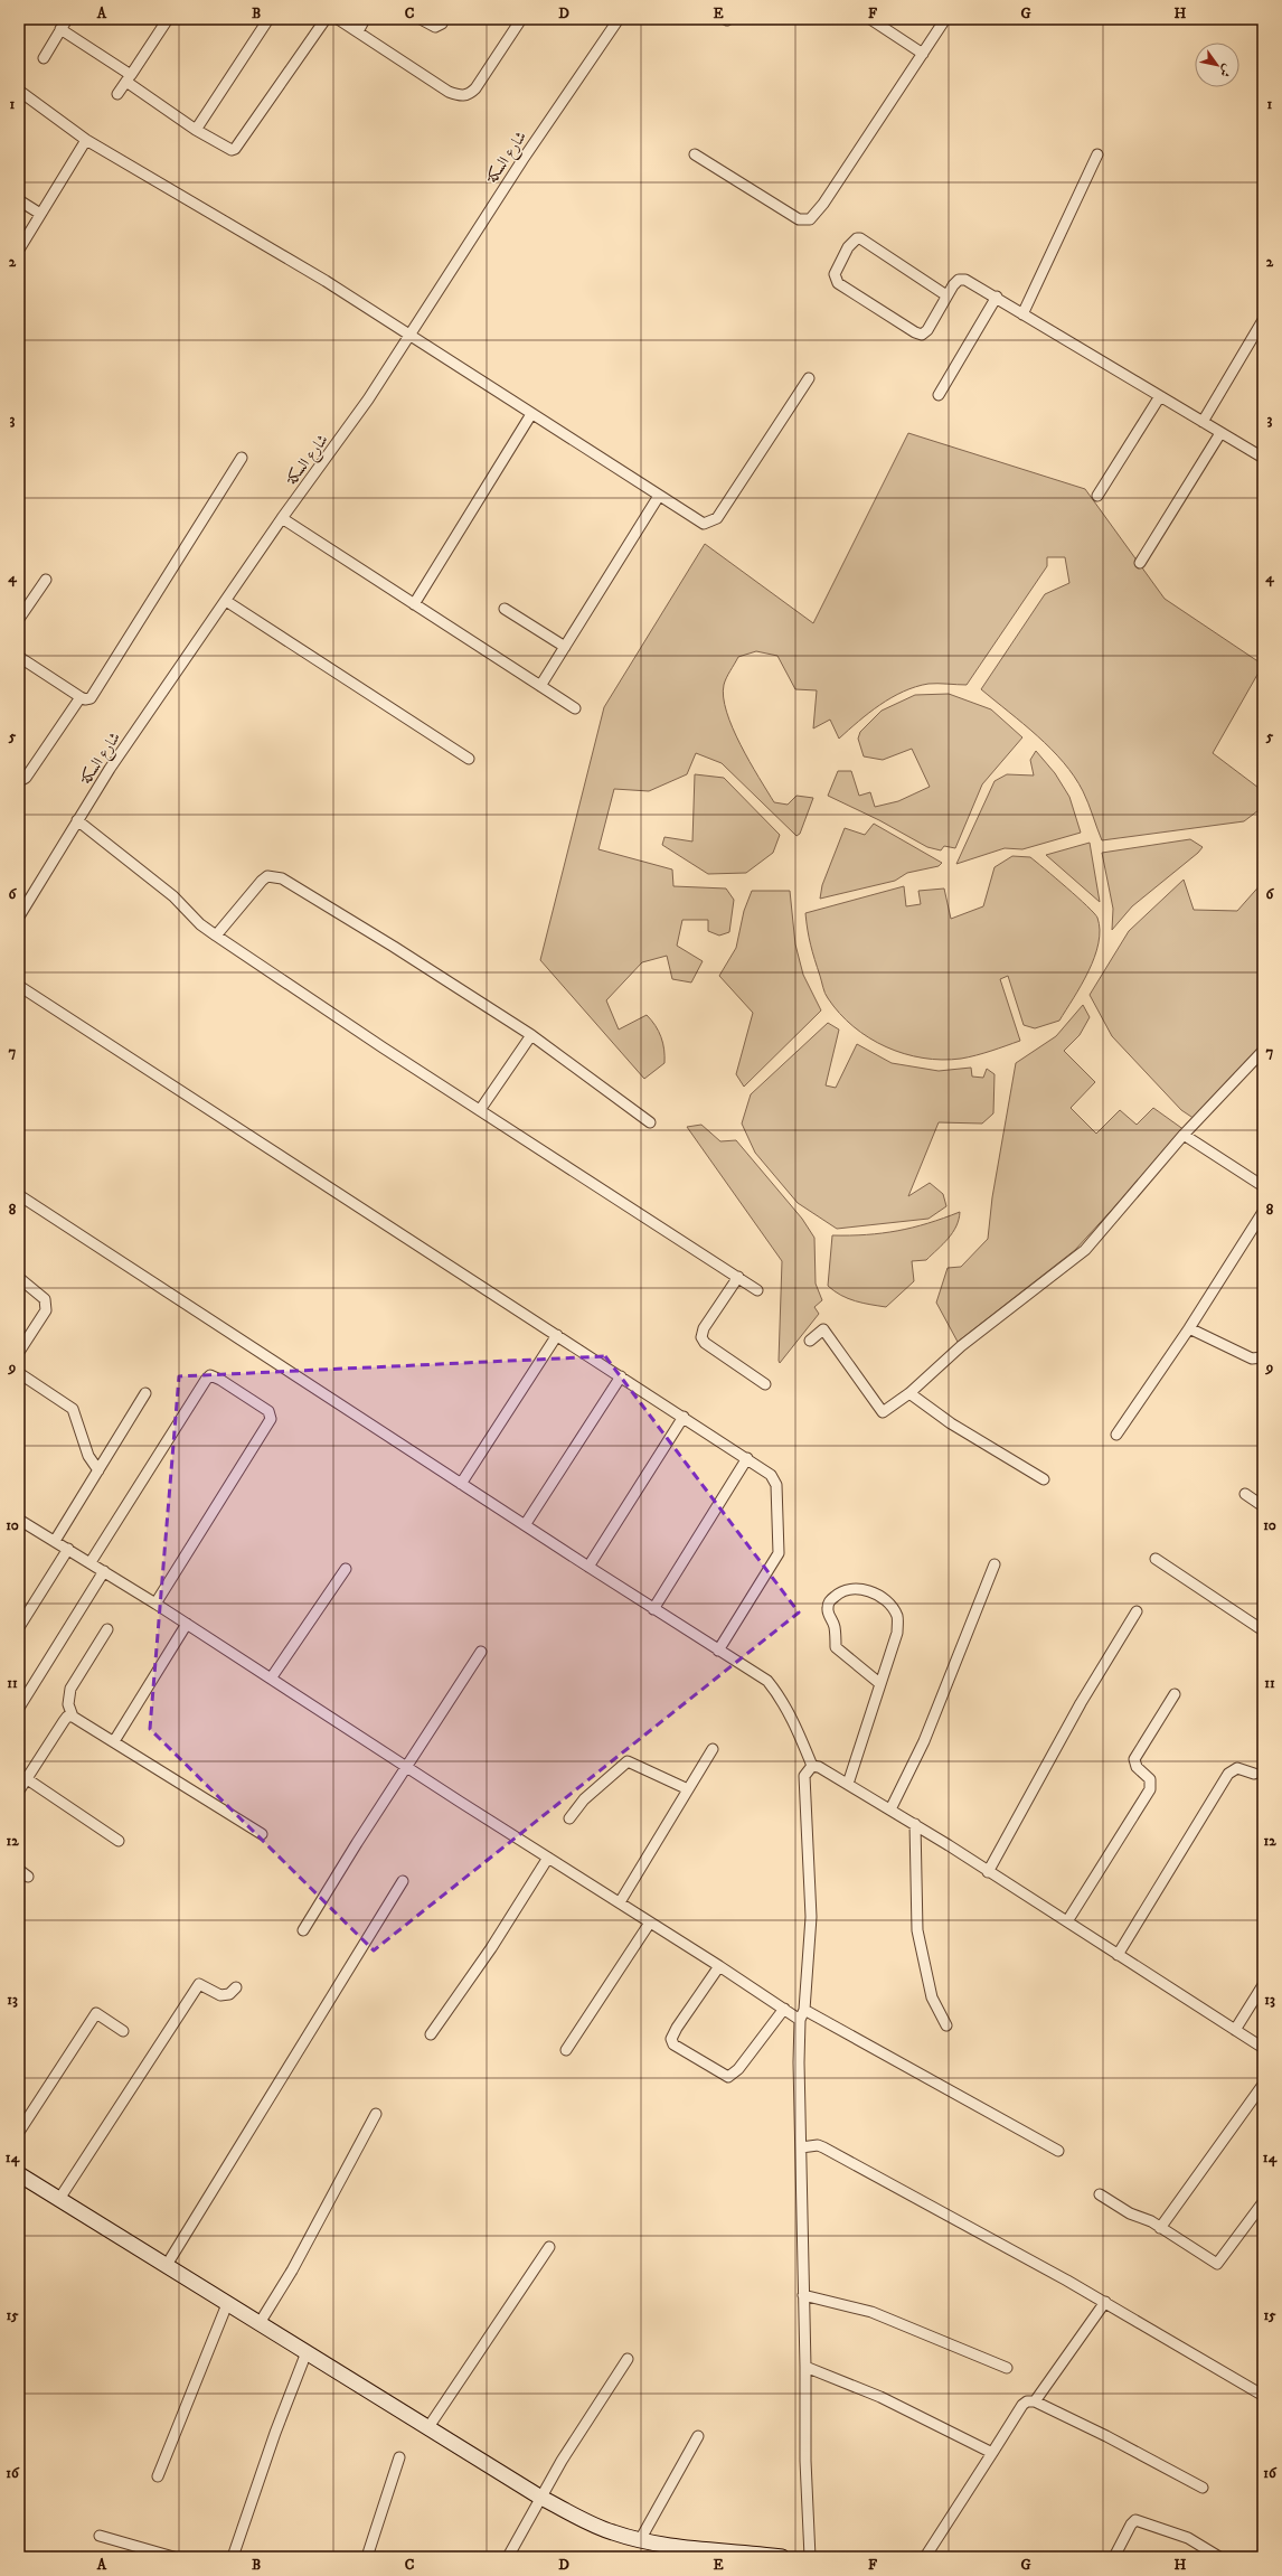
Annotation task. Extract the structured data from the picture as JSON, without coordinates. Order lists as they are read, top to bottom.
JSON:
{
  "streets": {
    "street": ["شارع السكة"]
  },
  "north": "bottom right",
  "grid": {
    "columns": [
      "A",
      "B",
      "C",
      "D",
      "E",
      "F",
      "G",
      "H"
    ],
    "rows": [
      "1",
      "2",
      "3",
      "4",
      "5",
      "6",
      "7",
      "8",
      "9",
      "10",
      "11",
      "12",
      "13",
      "14",
      "15",
      "16"
    ]
  }
}
